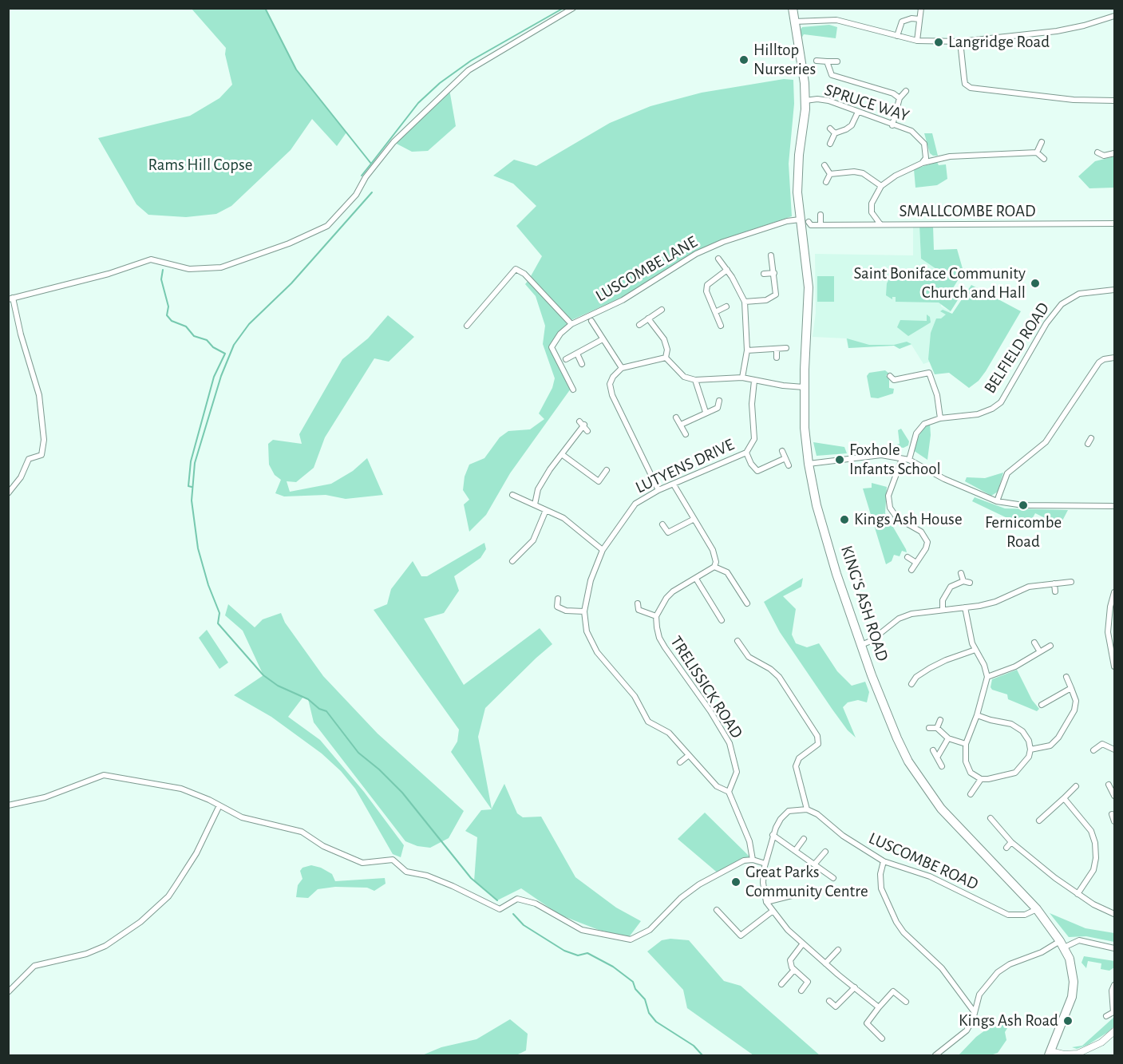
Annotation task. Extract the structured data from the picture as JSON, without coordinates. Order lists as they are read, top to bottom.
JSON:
{
  "streets": {
    "highway": ["KING'S ASH ROAD"],
    "street": [
      "SPRUCE WAY",
      "SMALLCOMBE ROAD",
      "LUSCOMBE LANE",
      "BELFIELD ROAD",
      "LUTYENS DRIVE",
      "TRELISSICK ROAD",
      "LUSCOMBE ROAD"
    ]
  },
  "crossings": [
    ["SPRUCE WAY", "KING'S ASH ROAD"],
    ["SMALLCOMBE ROAD", "LUSCOMBE LANE"],
    ["SMALLCOMBE ROAD", "KING'S ASH ROAD"],
    ["LUSCOMBE LANE", "KING'S ASH ROAD"],
    ["LUTYENS DRIVE", "TRELISSICK ROAD"],
    ["KING'S ASH ROAD", "LUSCOMBE ROAD"]
  ],
  "parks": ["Rams Hill Copse"],
  "places": [
    "Langridge Road",
    "Hilltop Nurseries",
    "Saint Boniface Community Church and Hall",
    "Foxhole Infants School",
    "Fernicombe Road",
    "Kings Ash House",
    "Great Parks Community Centre",
    "Kings Ash Road"
  ]
}
